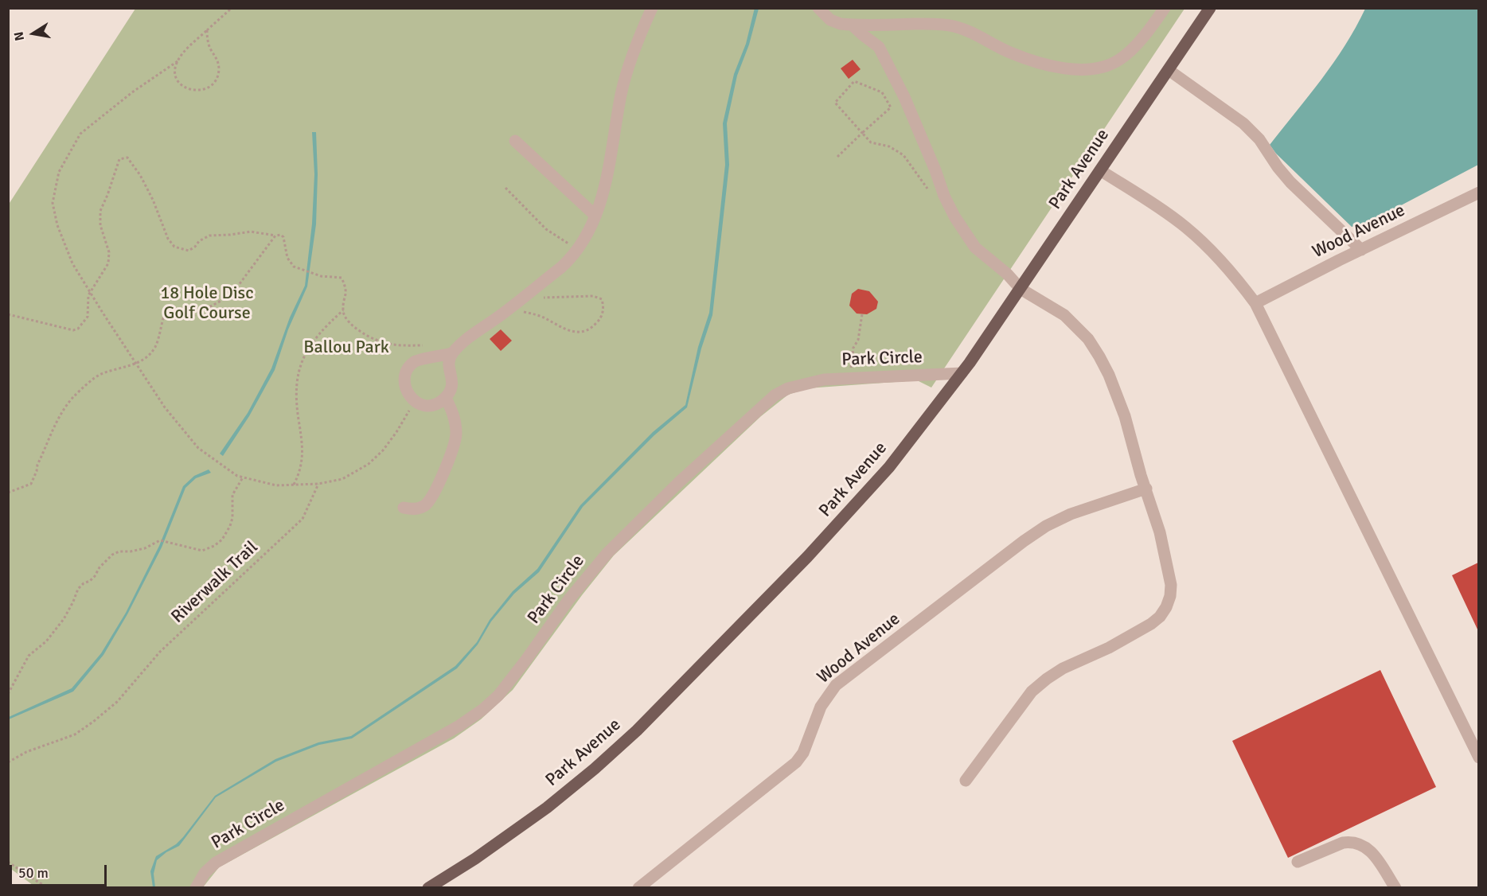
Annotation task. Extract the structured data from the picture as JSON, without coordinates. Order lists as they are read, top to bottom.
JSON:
{
  "streets": {
    "main road": ["Park Avenue"],
    "street": ["Wood Avenue", "Park Circle"],
    "path": ["Riverwalk Trail"]
  },
  "crossings": [
    ["Park Avenue", "Park Circle"]
  ],
  "parks": ["18 Hole Disc Golf Course", "Ballou Park"],
  "scale_bar": "50 m",
  "north": "left"
}
